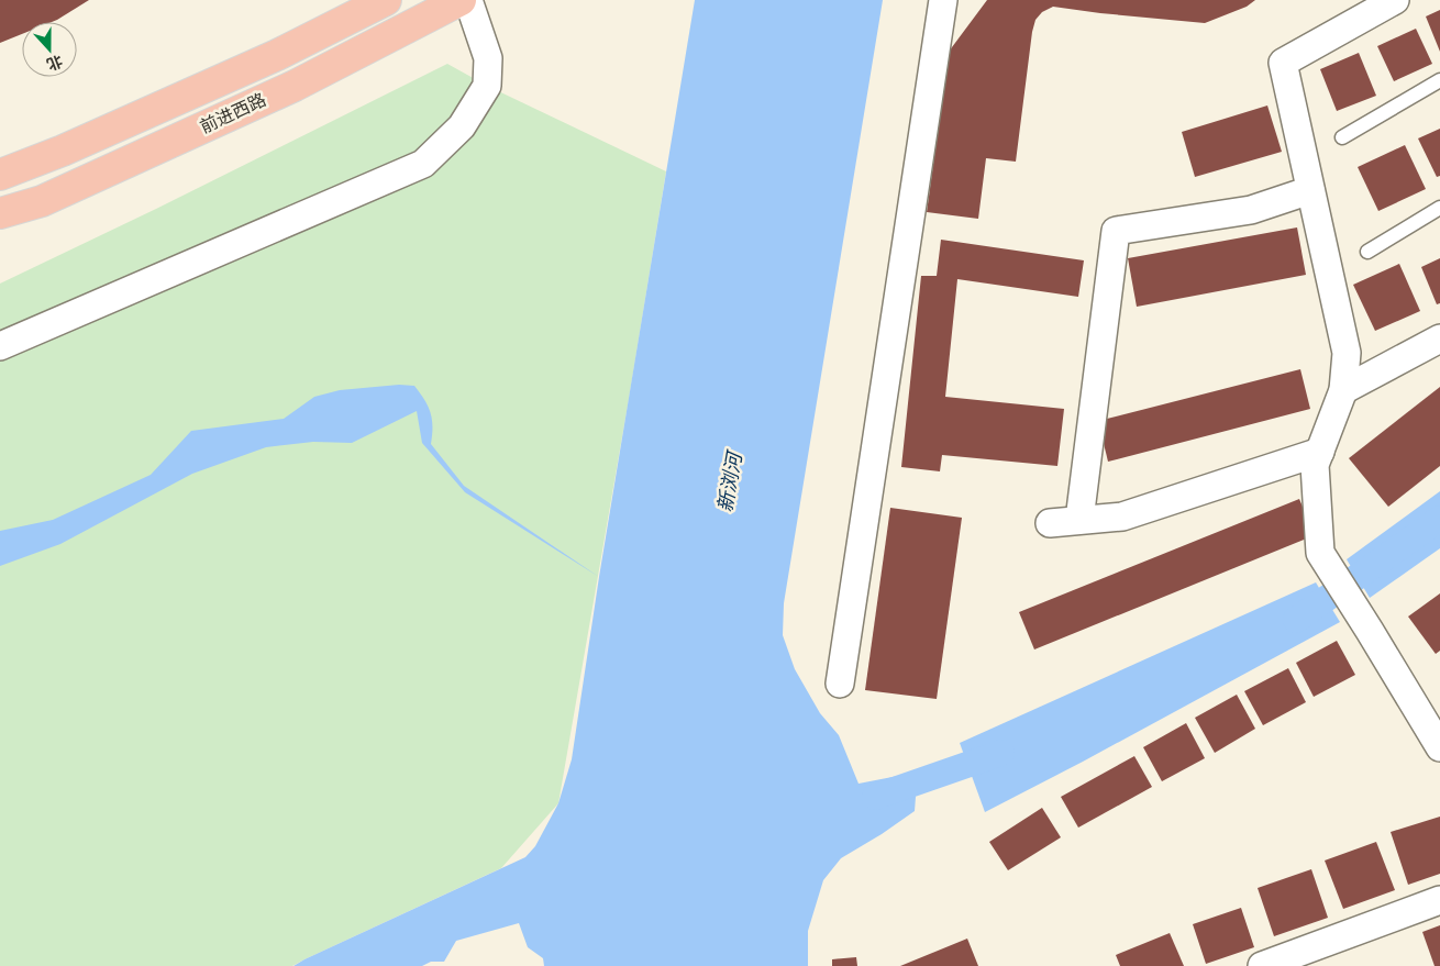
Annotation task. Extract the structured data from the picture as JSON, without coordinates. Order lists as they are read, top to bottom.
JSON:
{
  "streets": {
    "main road": ["前进西路"]
  },
  "water": ["新浏河"],
  "north": "bottom"
}
